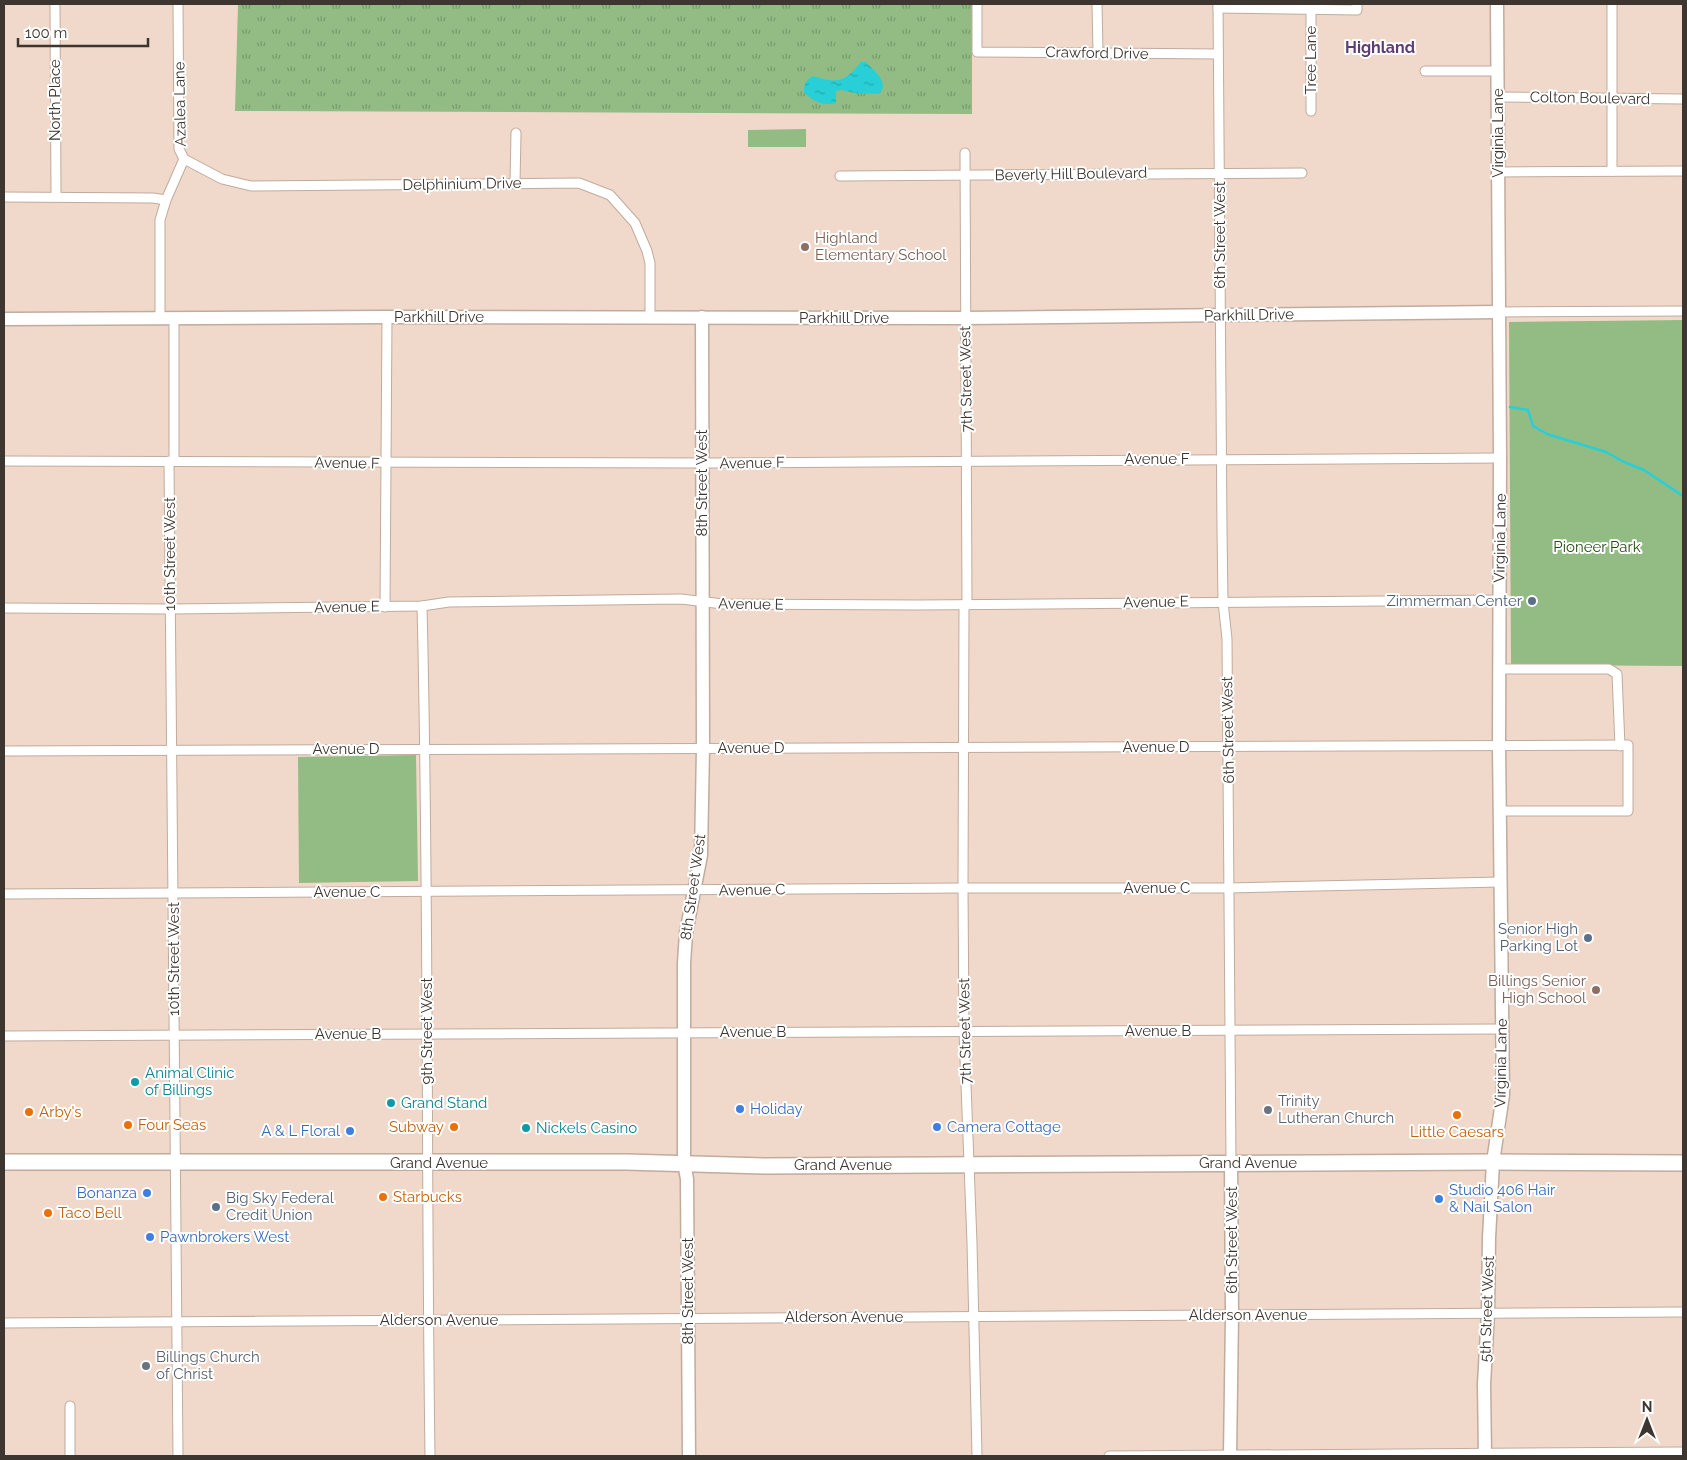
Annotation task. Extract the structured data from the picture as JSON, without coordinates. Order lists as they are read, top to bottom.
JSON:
{
  "streets": {
    "main road": ["Grand Avenue"],
    "street": [
      "Crawford Drive",
      "Tree Lane",
      "Colton Boulevard",
      "North Place",
      "Azalea Lane",
      "Virginia Lane",
      "Beverly Hill Boulevard",
      "Delphinium Drive",
      "6th Street West",
      "Parkhill Drive",
      "7th Street West",
      "Avenue F",
      "8th Street West",
      "10th Street West",
      "Avenue E",
      "Avenue D",
      "Avenue C",
      "9th Street West",
      "Avenue B",
      "5th Street West",
      "Alderson Avenue"
    ]
  },
  "crossings": [
    ["Crawford Drive", "6th Street West"],
    ["Colton Boulevard", "Virginia Lane"],
    ["Azalea Lane", "Delphinium Drive"],
    ["Azalea Lane", "Parkhill Drive"],
    ["Virginia Lane", "Parkhill Drive"],
    ["Virginia Lane", "Avenue F"],
    ["Virginia Lane", "Avenue E"],
    ["Virginia Lane", "Avenue D"],
    ["Virginia Lane", "Avenue C"],
    ["Virginia Lane", "Avenue B"],
    ["Virginia Lane", "Grand Avenue"],
    ["Virginia Lane", "5th Street West"],
    ["Beverly Hill Boulevard", "6th Street West"],
    ["Beverly Hill Boulevard", "7th Street West"],
    ["Delphinium Drive", "Parkhill Drive"],
    ["6th Street West", "Parkhill Drive"],
    ["6th Street West", "Avenue F"],
    ["6th Street West", "Avenue E"],
    ["6th Street West", "Avenue D"],
    ["6th Street West", "Avenue C"],
    ["6th Street West", "Avenue B"],
    ["6th Street West", "Grand Avenue"],
    ["6th Street West", "Alderson Avenue"],
    ["Parkhill Drive", "7th Street West"],
    ["Parkhill Drive", "8th Street West"],
    ["Parkhill Drive", "10th Street West"],
    ["7th Street West", "Avenue F"],
    ["7th Street West", "Avenue E"],
    ["7th Street West", "Avenue D"],
    ["7th Street West", "Avenue C"],
    ["7th Street West", "Avenue B"],
    ["7th Street West", "Grand Avenue"],
    ["7th Street West", "Alderson Avenue"],
    ["Avenue F", "8th Street West"],
    ["Avenue F", "10th Street West"],
    ["8th Street West", "Avenue E"],
    ["8th Street West", "Avenue D"],
    ["8th Street West", "Avenue C"],
    ["8th Street West", "Avenue B"],
    ["8th Street West", "Grand Avenue"],
    ["8th Street West", "Alderson Avenue"],
    ["10th Street West", "Avenue E"],
    ["10th Street West", "Avenue D"],
    ["10th Street West", "Avenue C"],
    ["10th Street West", "Avenue B"],
    ["10th Street West", "Grand Avenue"],
    ["10th Street West", "Alderson Avenue"],
    ["Avenue E", "9th Street West"],
    ["Avenue D", "9th Street West"],
    ["Avenue C", "9th Street West"],
    ["9th Street West", "Avenue B"],
    ["9th Street West", "Grand Avenue"],
    ["9th Street West", "Alderson Avenue"],
    ["Grand Avenue", "5th Street West"],
    ["5th Street West", "Alderson Avenue"]
  ],
  "districts": ["Highland"],
  "parks": ["Pioneer Park"],
  "places": [
    "Highland Elementary School",
    "Zimmerman Center",
    "Senior High Parking Lot",
    "Billings Senior High School",
    "Animal Clinic of Billings",
    "Grand Stand",
    "Holiday",
    "Trinity Lutheran Church",
    "Arby's",
    "Little Caesars",
    "Four Seas",
    "Subway",
    "Camera Cottage",
    "Nickels Casino",
    "A & L Floral",
    "Bonanza",
    "Starbucks",
    "Studio 406 Hair & Nail Salon",
    "Big Sky Federal Credit Union",
    "Taco Bell",
    "Pawnbrokers West",
    "Billings Church of Christ"
  ],
  "scale_bar": "100 m",
  "north": "top"
}
